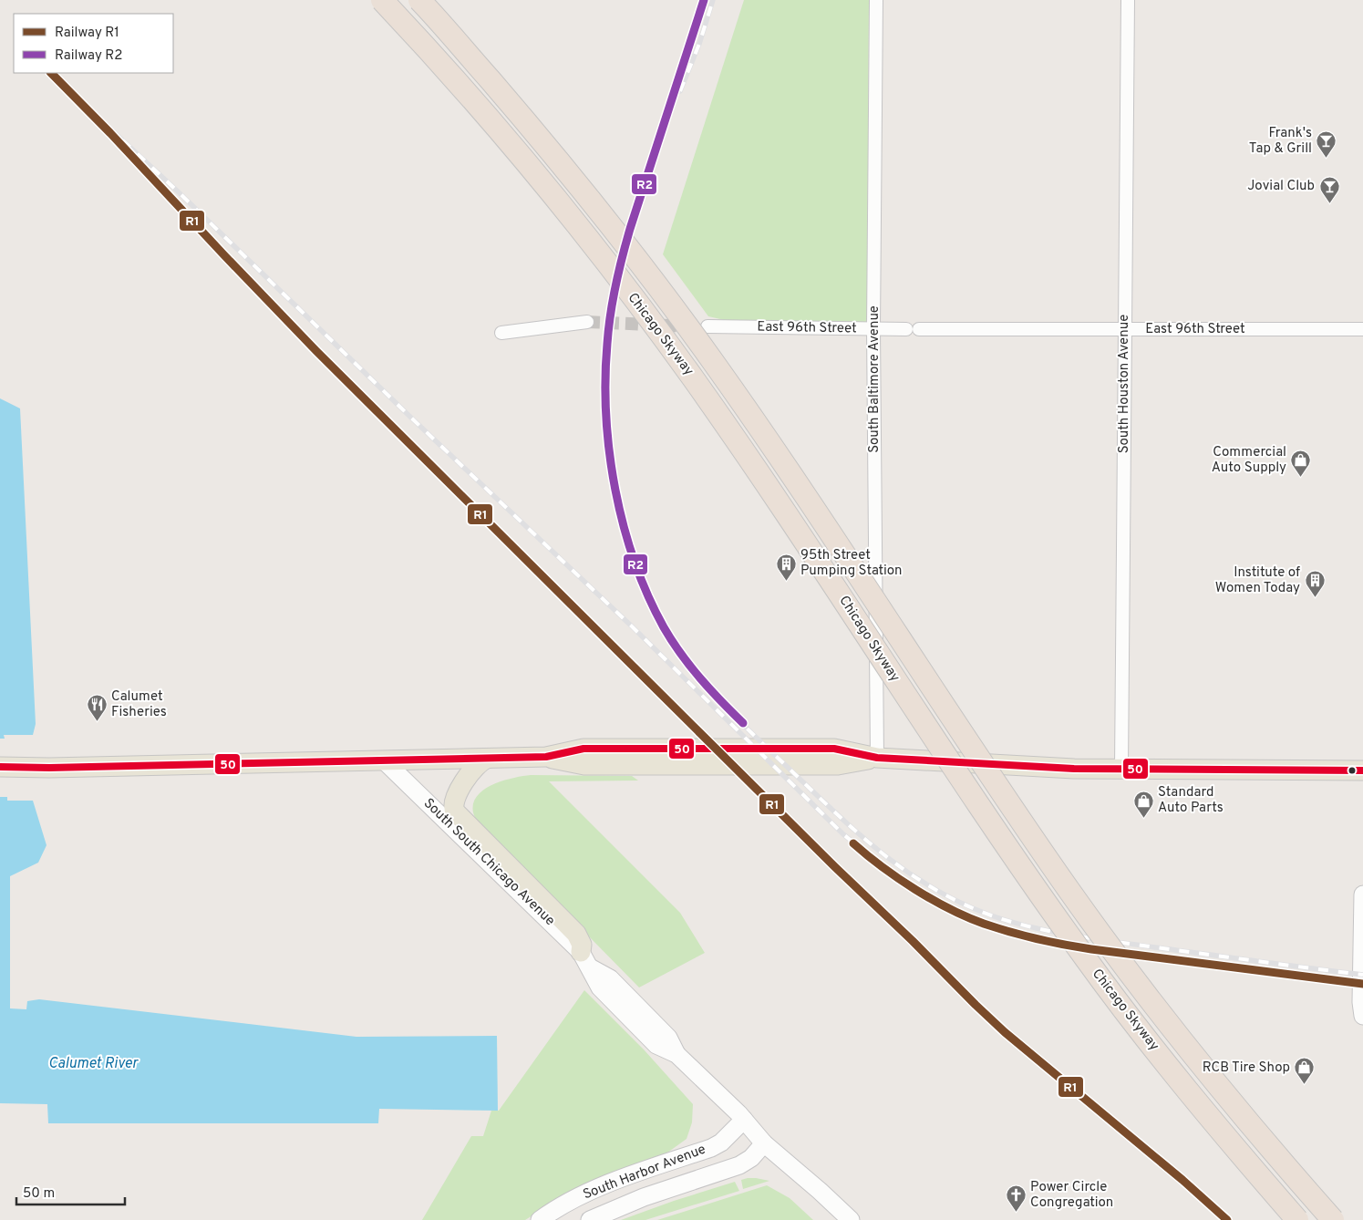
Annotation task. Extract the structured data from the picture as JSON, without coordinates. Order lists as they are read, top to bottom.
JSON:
{
  "streets": {
    "highway": ["Chicago Skyway"],
    "main road": ["South South Chicago Avenue", "South Harbor Avenue"],
    "street": ["East 96th Street", "South Baltimore Avenue", "South Houston Avenue"]
  },
  "crossings": [
    ["East 96th Street", "South Baltimore Avenue"],
    ["East 96th Street", "South Houston Avenue"],
    ["South South Chicago Avenue", "South Harbor Avenue"]
  ],
  "water": ["Calumet River"],
  "places": {
    "bar": ["Frank's Tap & Grill", "Jovial Club"],
    "shop": ["Commercial Auto Supply", "Standard Auto Parts", "RCB Tire Shop"],
    "building": ["95th Street Pumping Station", "Institute of Women Today"],
    "restaurant": ["Calumet Fisheries"],
    "church": ["Power Circle Congregation"]
  },
  "lines": ["rail line R2", "rail line R1", "transit line 50"],
  "legend": ["Railway R1", "Railway R2"],
  "scale_bar": "50 m"
}
